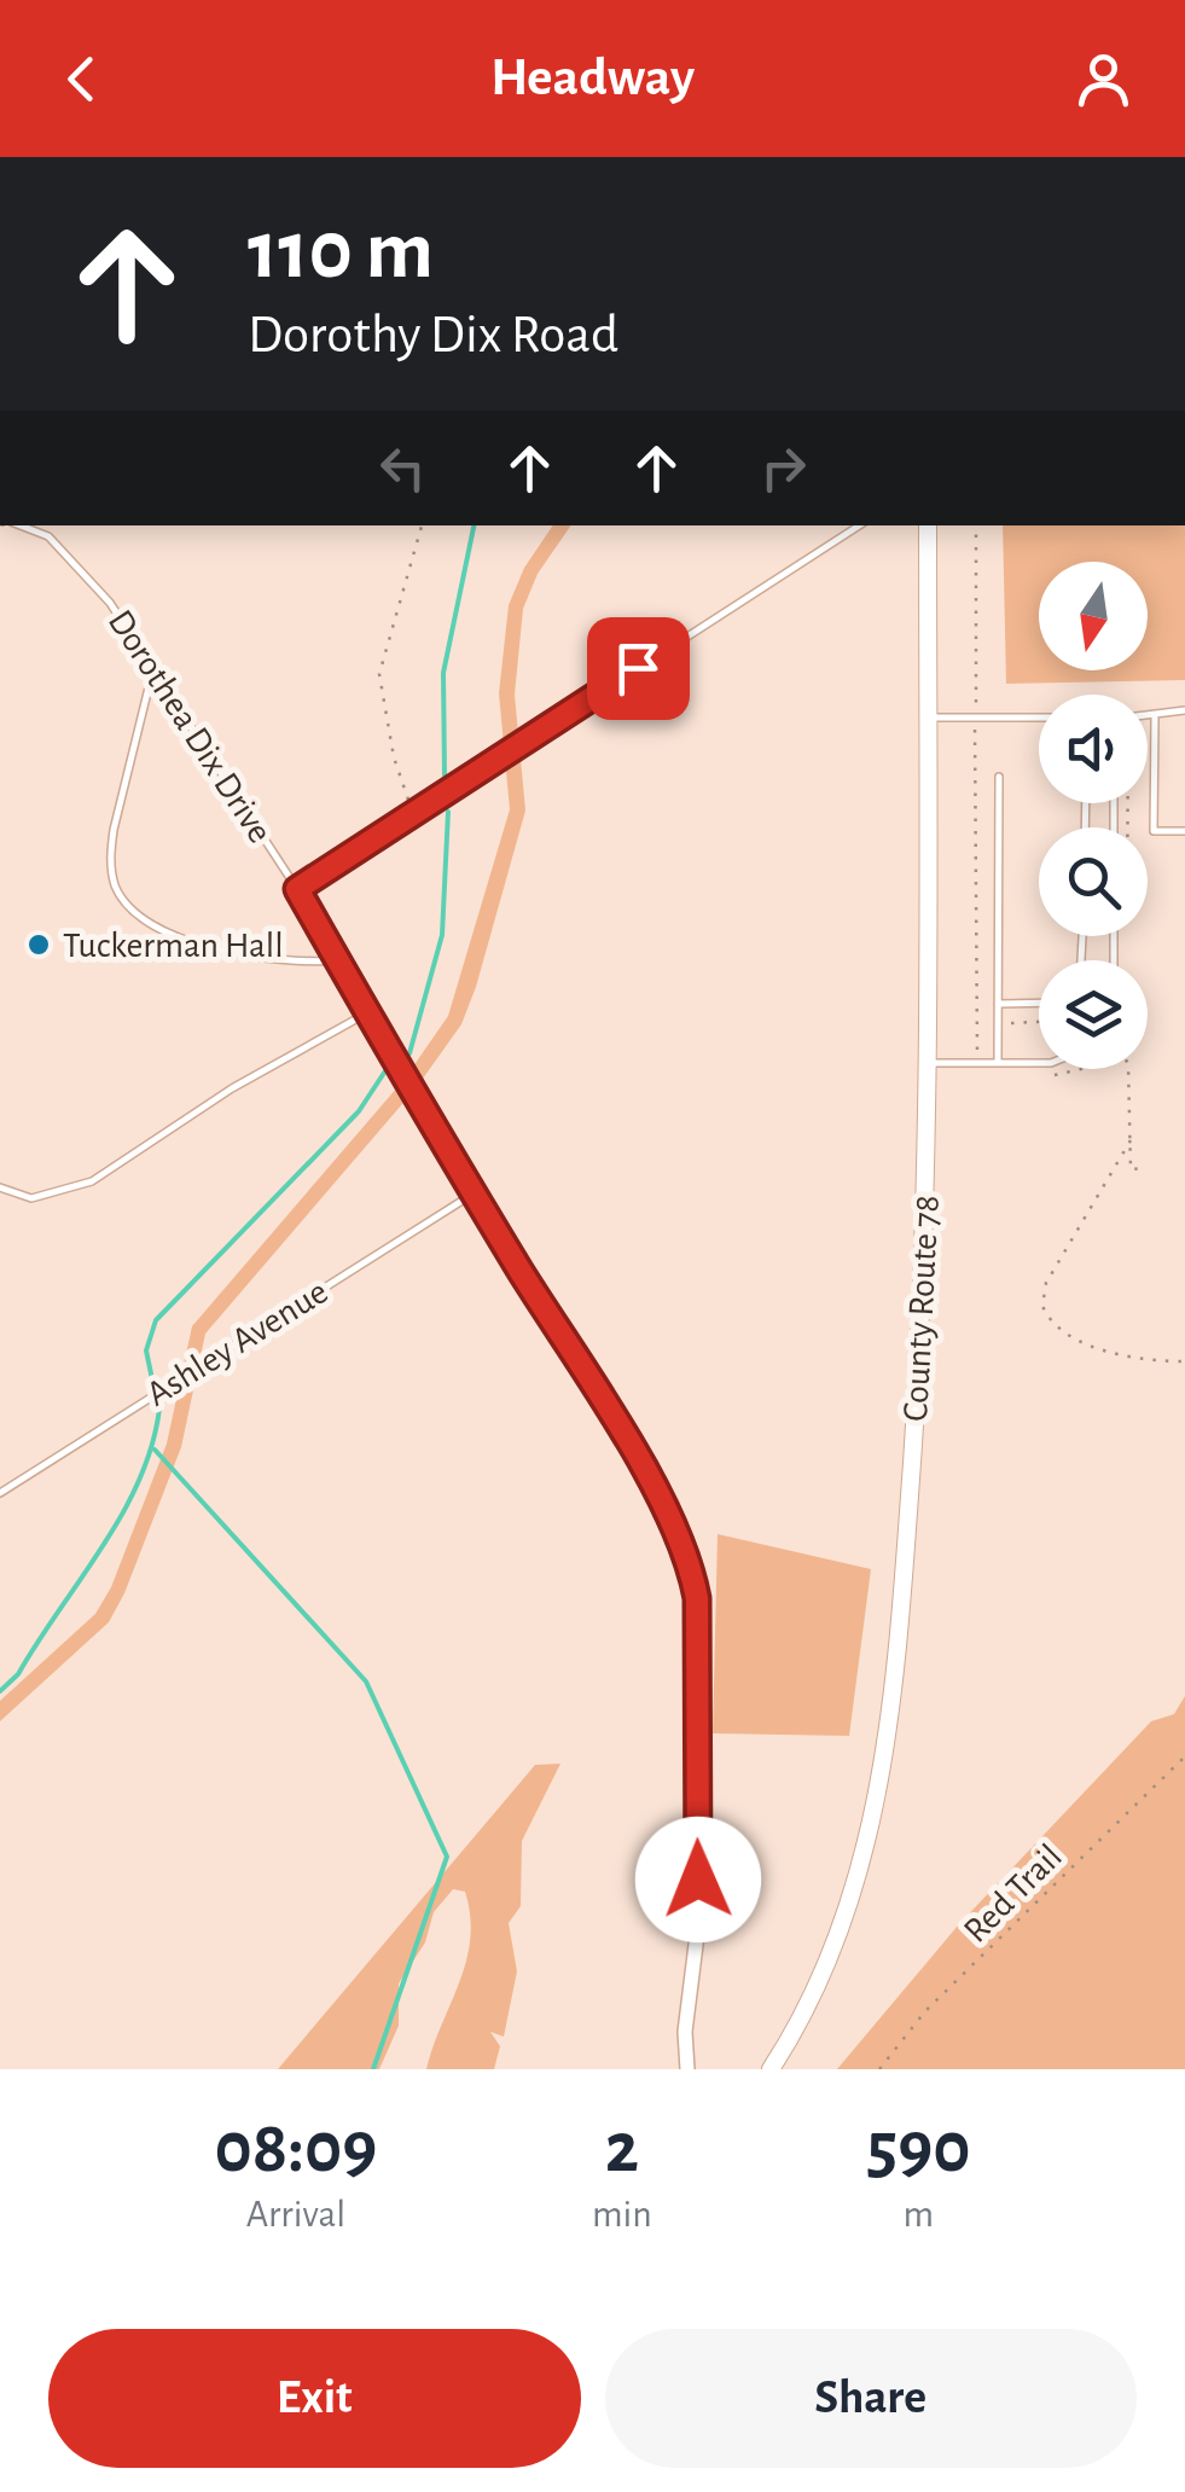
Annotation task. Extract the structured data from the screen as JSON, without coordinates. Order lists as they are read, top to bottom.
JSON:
{
  "streets": {
    "street": ["County Route 78"],
    "lane": ["Dorothea Dix Drive", "Ashley Avenue"],
    "path": ["Red Trail"]
  },
  "crossings": [
    ["Dorothea Dix Drive", "Ashley Avenue"]
  ],
  "places": ["Tuckerman Hall"],
  "north": "bottom",
  "page": {
    "header": "Headway",
    "turn": ["110 m", "Dorothy Dix Road"],
    "eta": [
      "08:09",
      "Arrival",
      "2",
      "min",
      "590",
      "m"
    ],
    "buttons": ["Exit", "Share"]
  }
}
